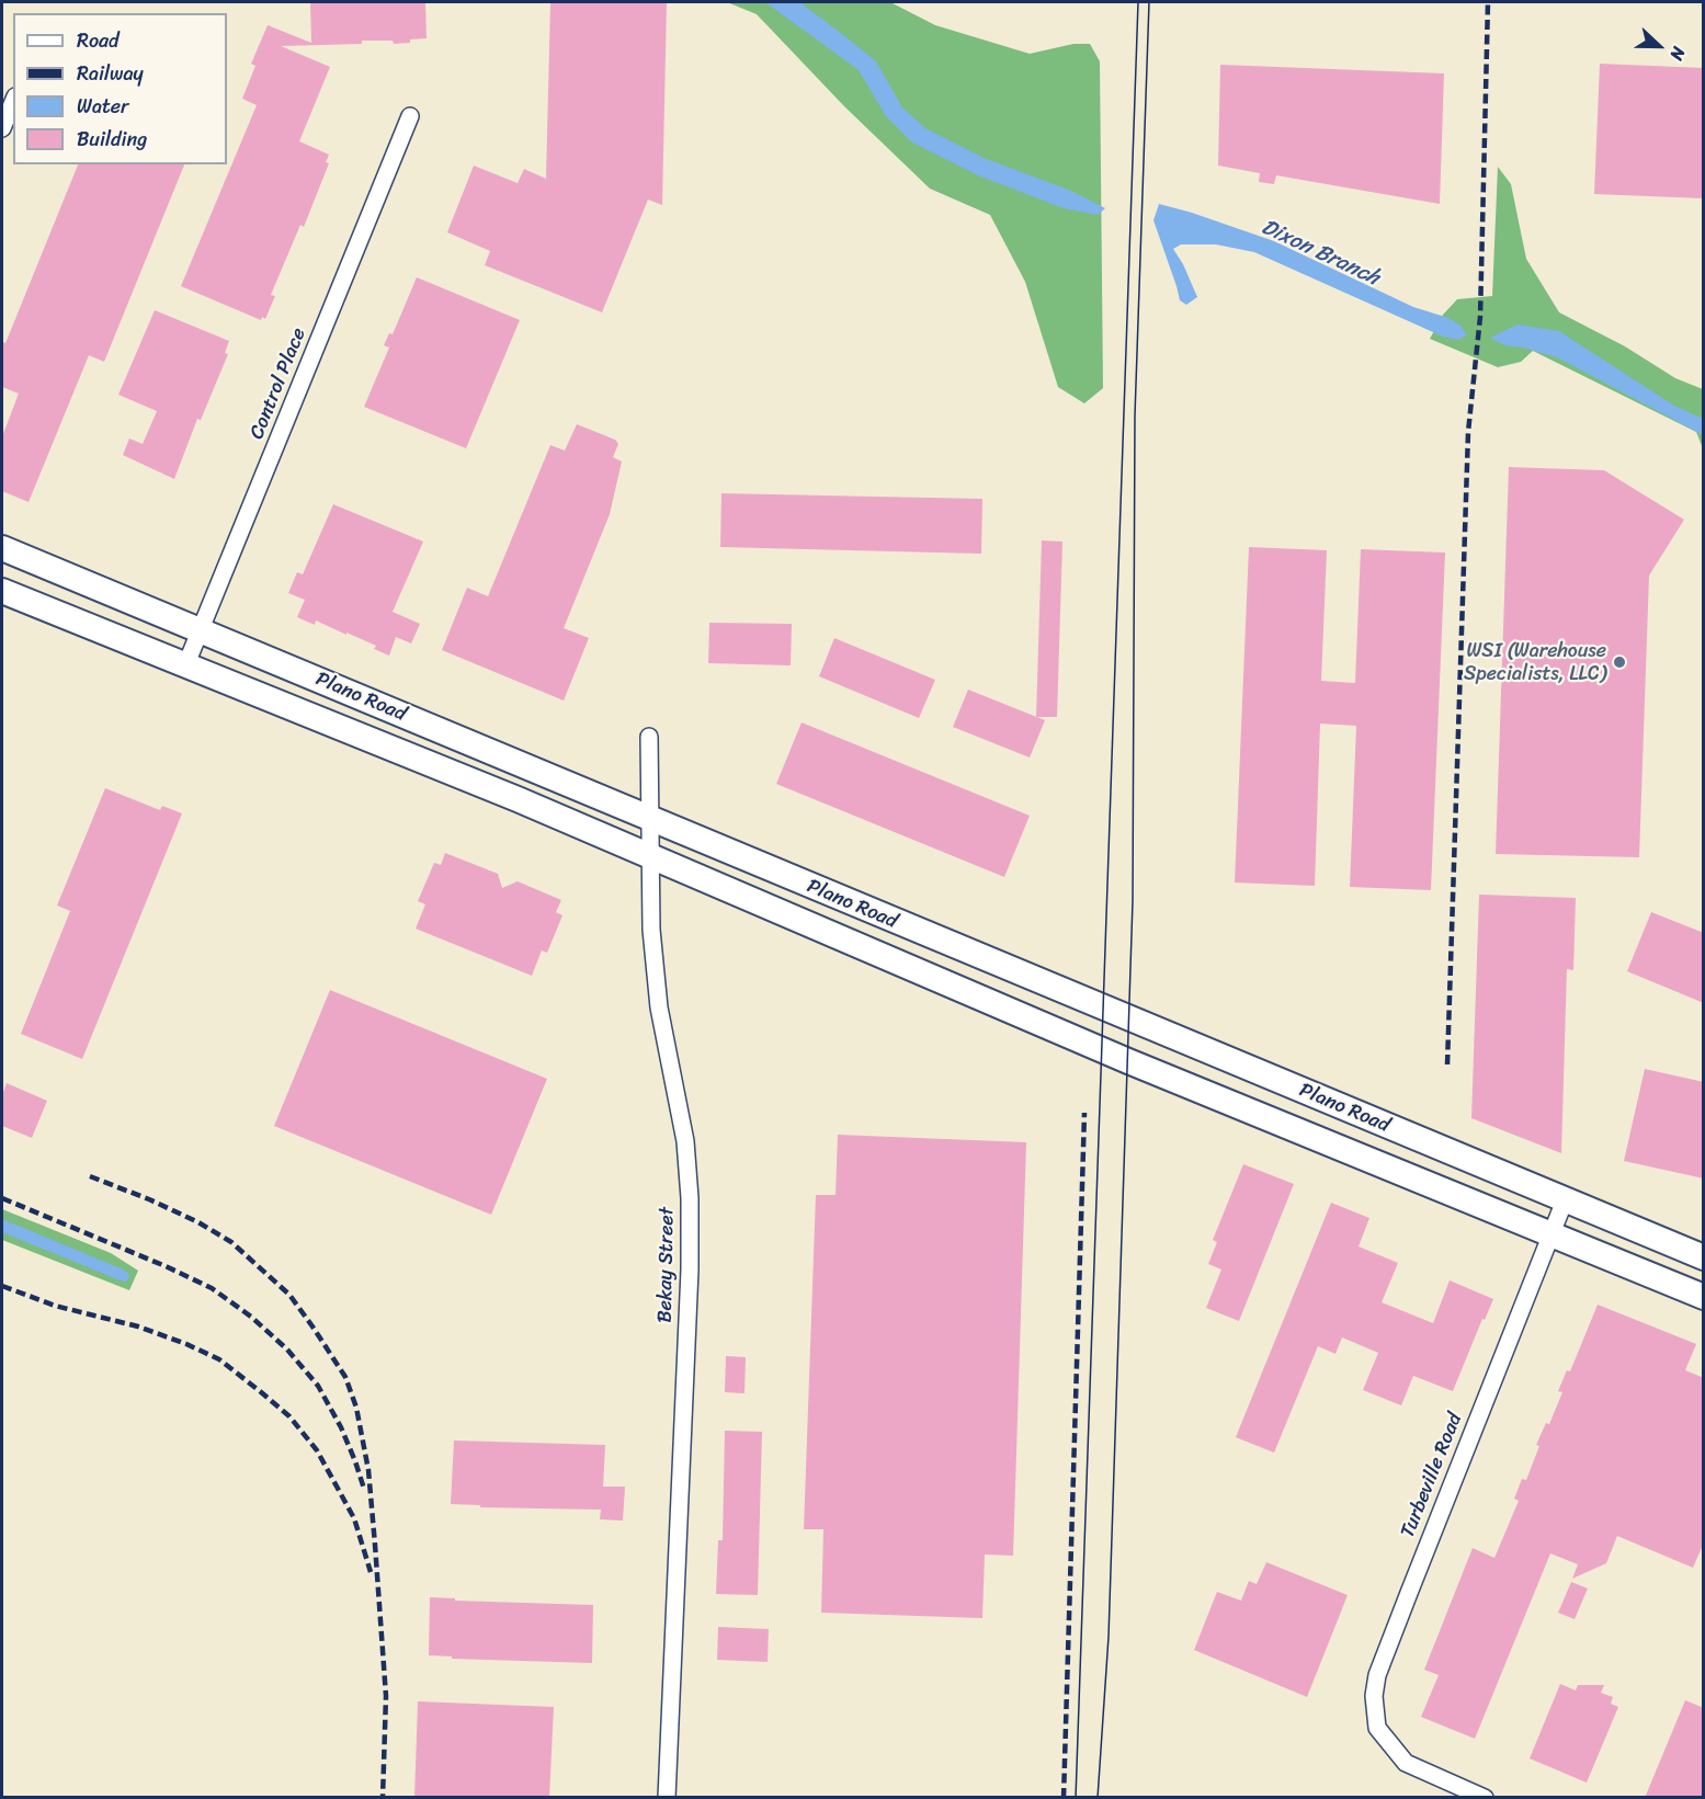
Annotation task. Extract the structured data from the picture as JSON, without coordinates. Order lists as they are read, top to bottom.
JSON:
{
  "streets": {
    "main road": ["Plano Road"],
    "street": ["Control Place", "Bekay Street", "Turbeville Road"]
  },
  "crossings": [
    ["Control Place", "Plano Road"],
    ["Plano Road", "Bekay Street"],
    ["Plano Road", "Turbeville Road"]
  ],
  "water": ["Dixon Branch"],
  "places": ["WSI (Warehouse Specialists, LLC)"],
  "legend": [
    "Road",
    "Railway",
    "Water",
    "Building"
  ],
  "north": "right"
}
